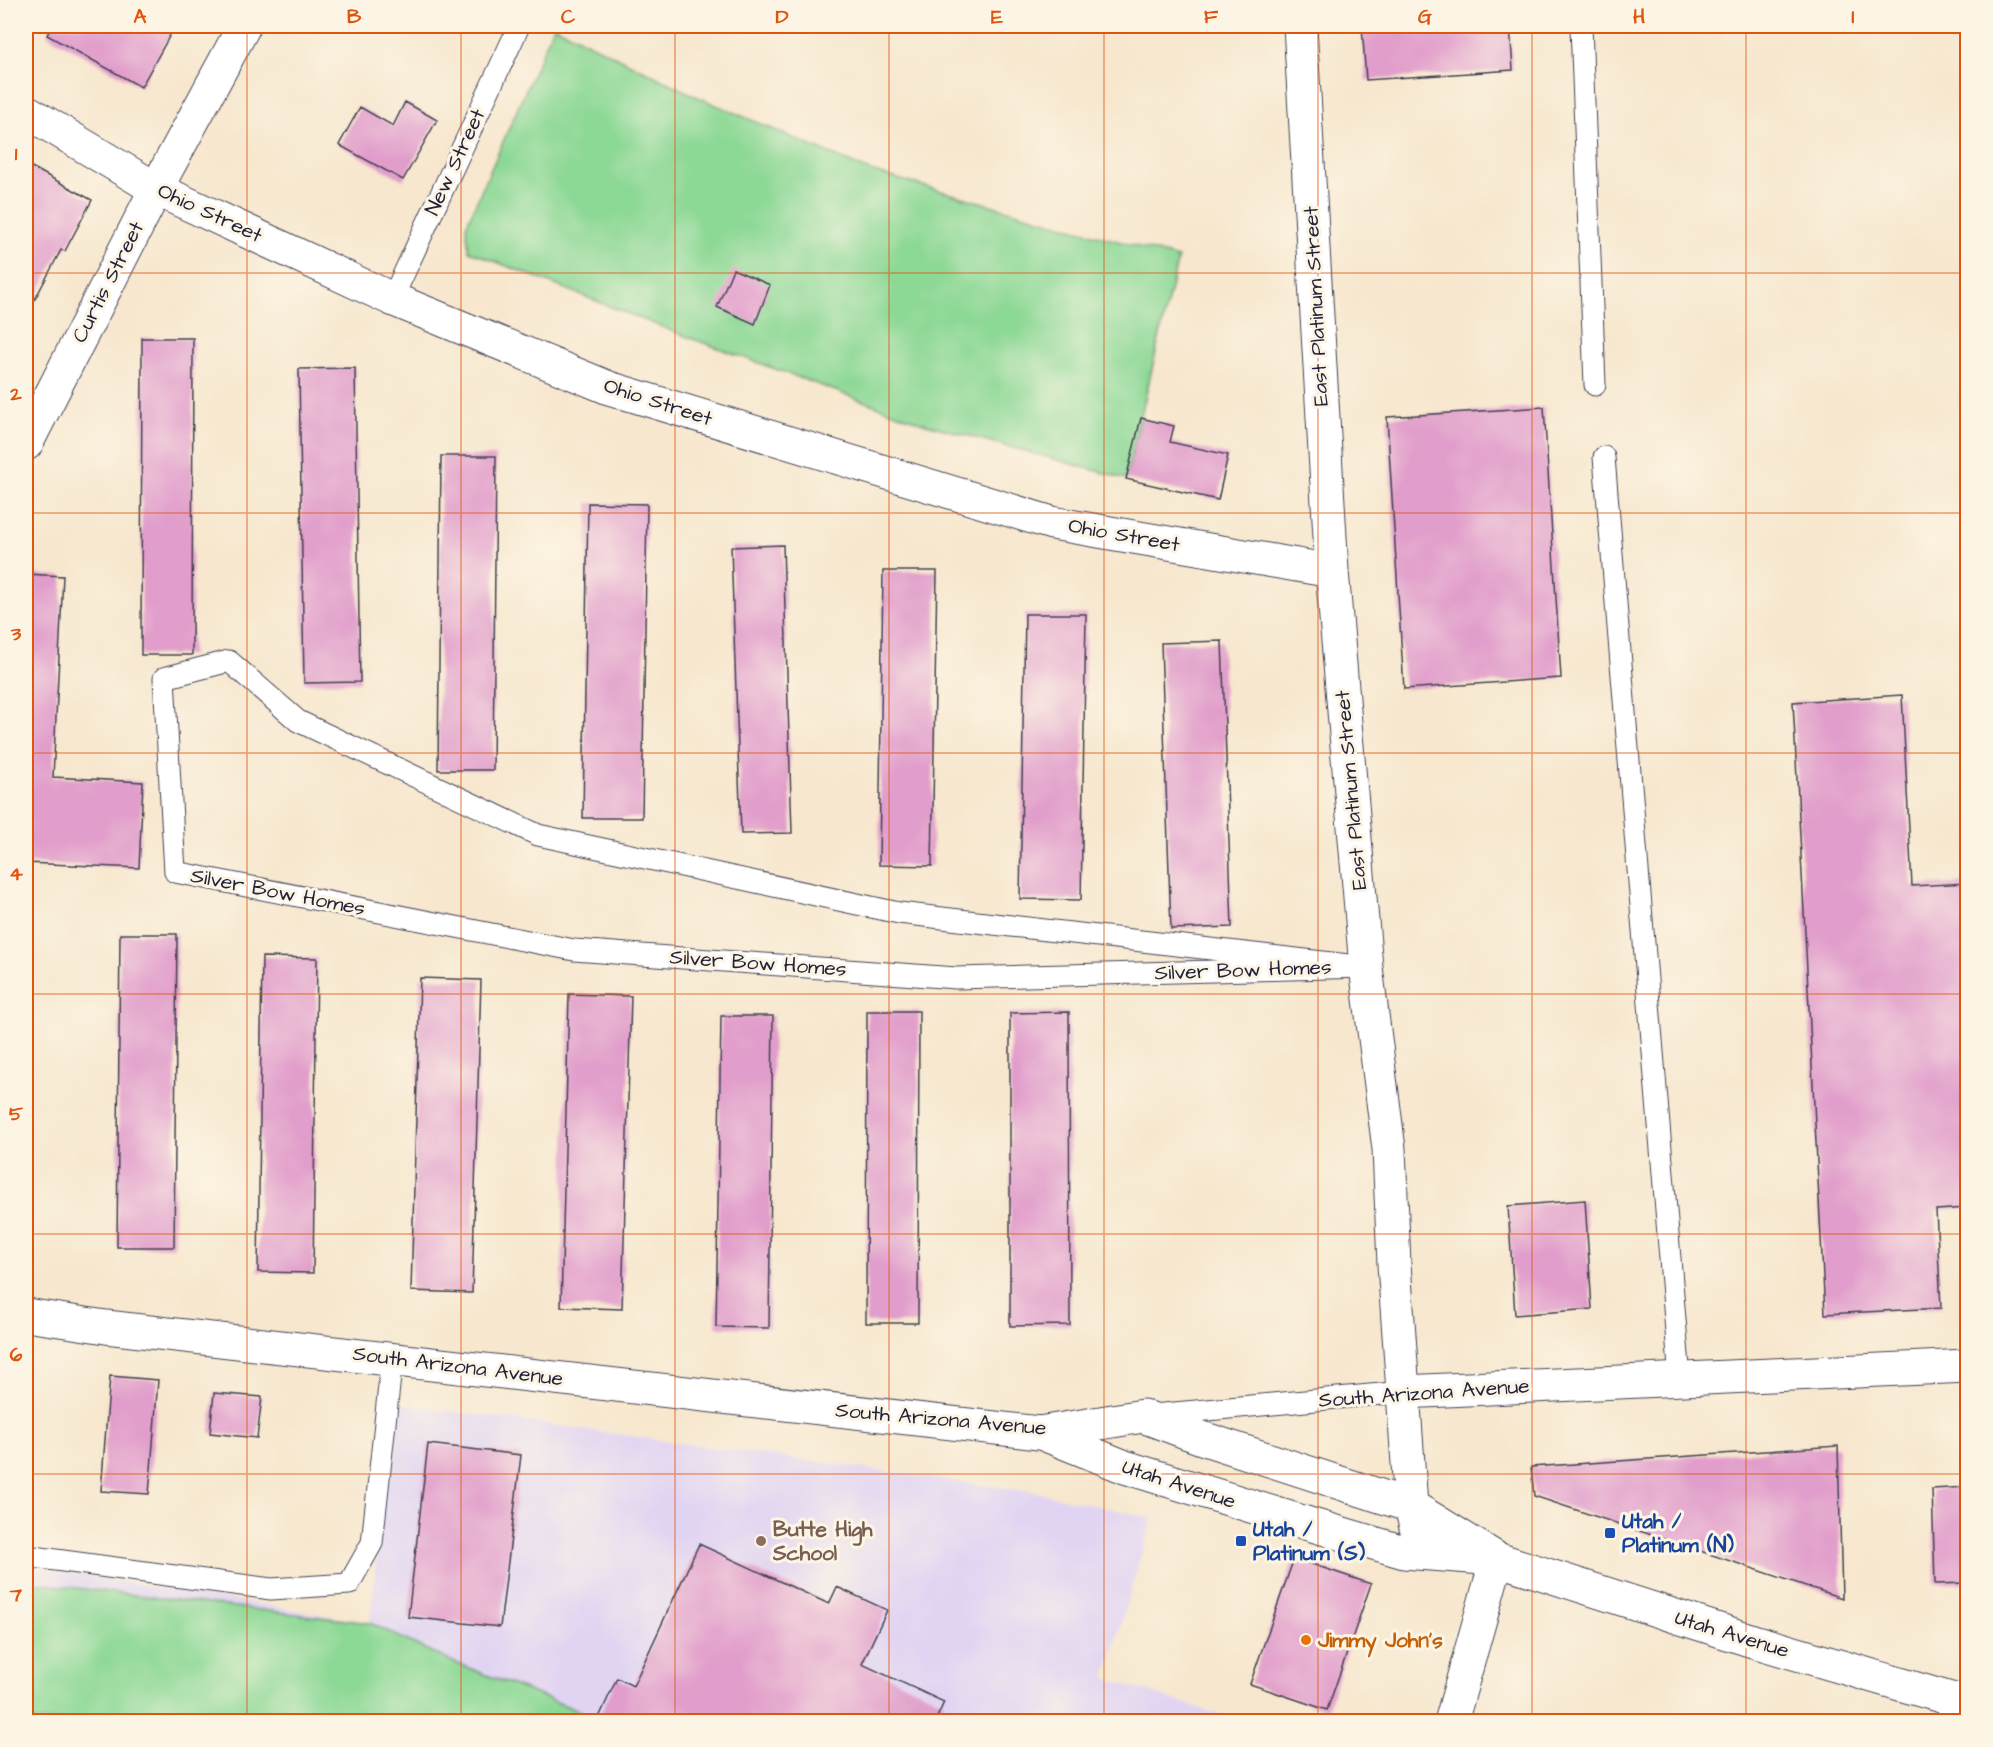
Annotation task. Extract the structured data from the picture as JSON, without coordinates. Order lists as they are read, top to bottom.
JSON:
{
  "streets": {
    "street": [
      "Ohio Street",
      "Curtis Street",
      "East Platinum Street",
      "South Arizona Avenue",
      "Utah Avenue"
    ],
    "lane": ["New Street", "Silver Bow Homes"]
  },
  "crossings": [
    ["New Street", "Ohio Street"],
    ["Ohio Street", "Curtis Street"],
    ["Ohio Street", "East Platinum Street"],
    ["East Platinum Street", "Silver Bow Homes"],
    ["East Platinum Street", "South Arizona Avenue"],
    ["East Platinum Street", "Utah Avenue"],
    ["South Arizona Avenue", "Utah Avenue"]
  ],
  "places": {
    "transit": ["Utah / Platinum (N)", "Utah / Platinum (S)"],
    "other": ["Butte High School", "Jimmy John's"]
  },
  "grid": {
    "columns": [
      "A",
      "B",
      "C",
      "D",
      "E",
      "F",
      "G",
      "H",
      "I"
    ],
    "rows": [
      "1",
      "2",
      "3",
      "4",
      "5",
      "6",
      "7"
    ]
  }
}
